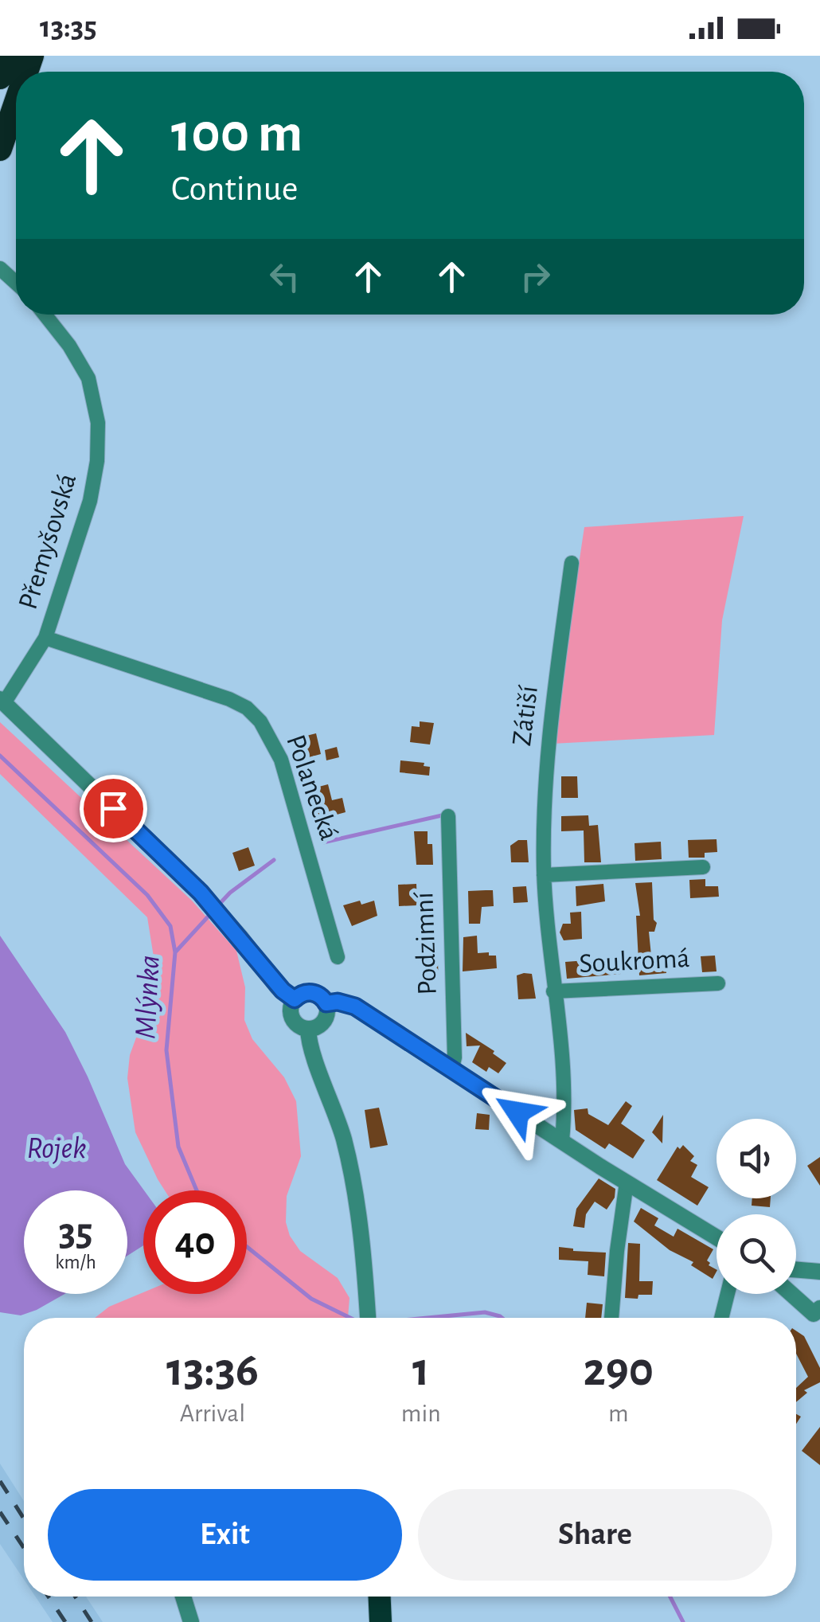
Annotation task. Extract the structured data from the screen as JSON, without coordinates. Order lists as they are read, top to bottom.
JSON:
{
  "streets": {
    "street": [
      "Přemyšovská",
      "Zátiší",
      "Polanecká",
      "Podzimní",
      "Soukromá"
    ]
  },
  "crossings": [
    ["Přemyšovská", "Polanecká"],
    ["Zátiší", "Soukromá"]
  ],
  "water": ["Mlýnka", "Rojek"],
  "page": {
    "status": "13:35",
    "turn": ["100 m", "Continue"],
    "speed": "35 km/h",
    "limit": "40",
    "eta": [
      "13:36",
      "Arrival",
      "1",
      "min",
      "290",
      "m"
    ],
    "buttons": ["Exit", "Share"]
  }
}
